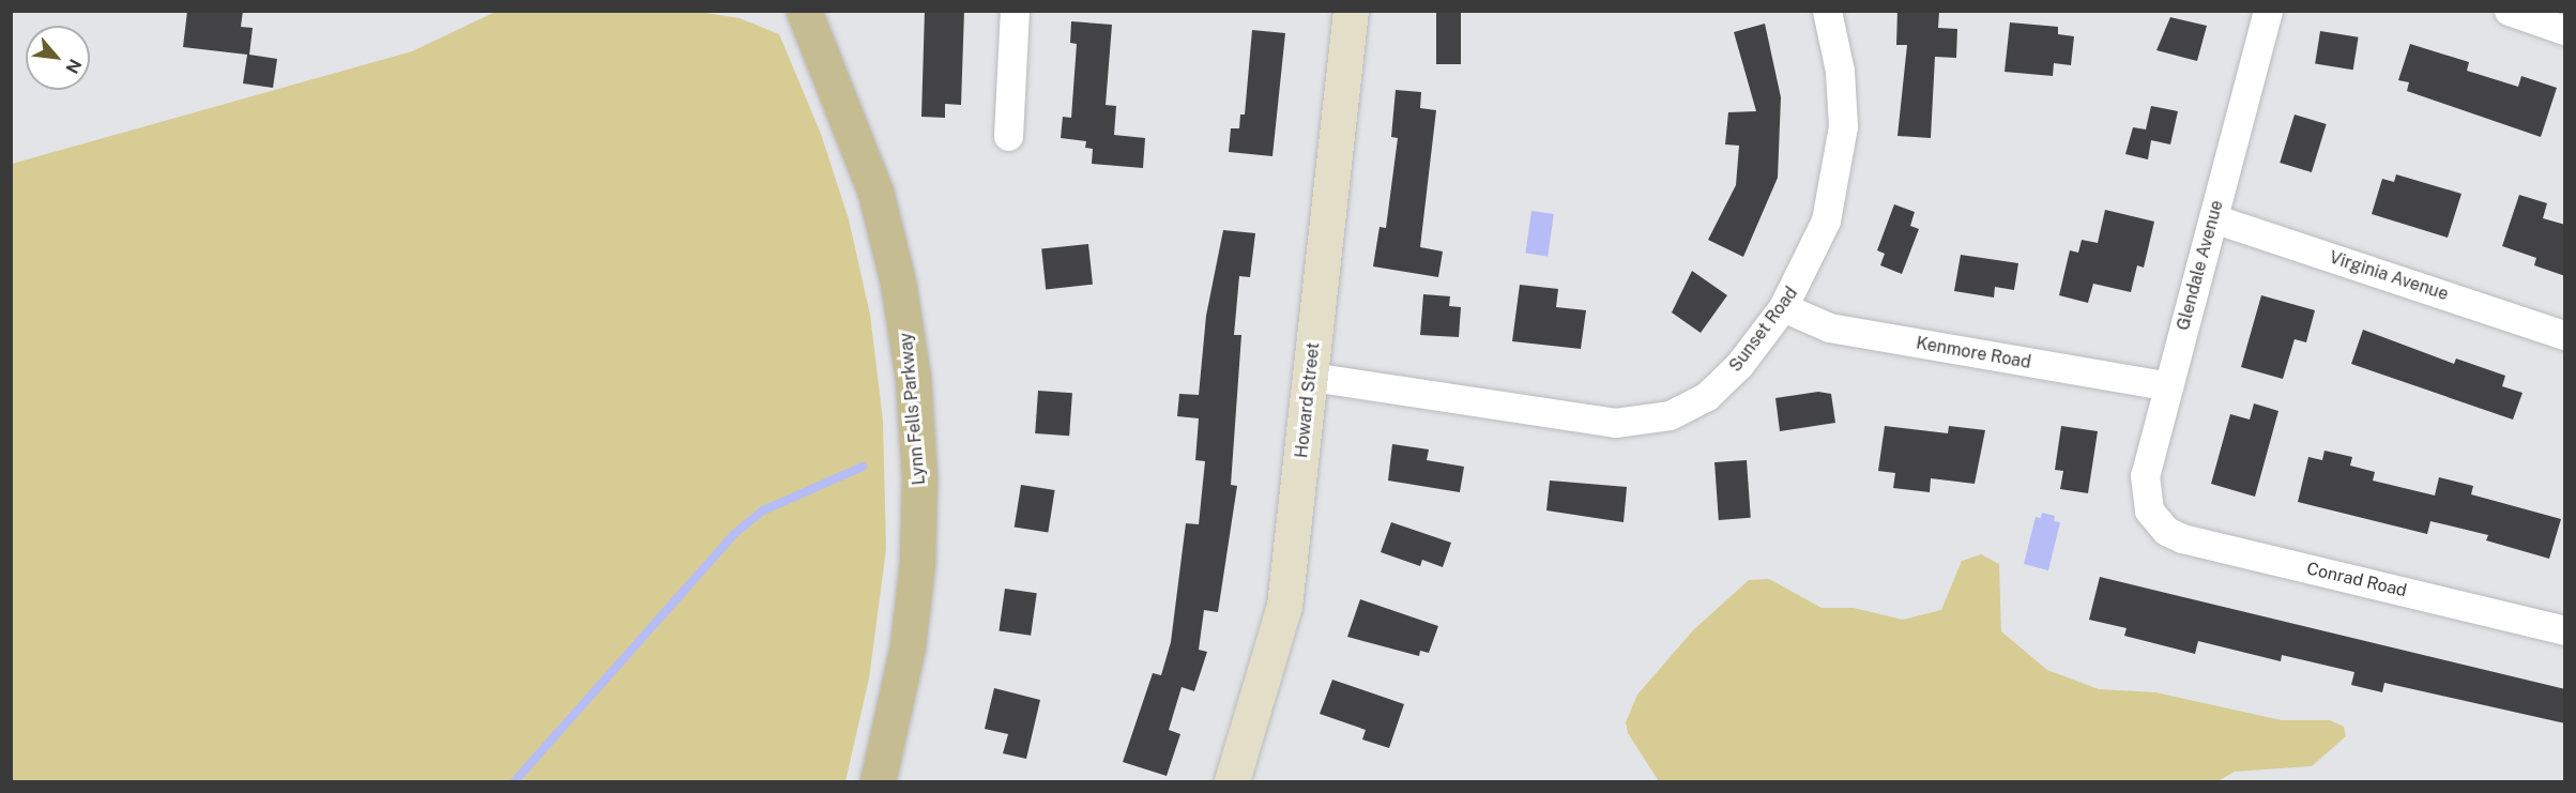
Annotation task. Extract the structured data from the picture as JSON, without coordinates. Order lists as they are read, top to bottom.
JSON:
{
  "streets": {
    "main road": ["Lynn Fells Parkway"],
    "street": [
      "Glendale Avenue",
      "Virginia Avenue",
      "Sunset Road",
      "Kenmore Road",
      "Howard Street",
      "Conrad Road"
    ]
  },
  "crossings": [
    ["Glendale Avenue", "Virginia Avenue"],
    ["Glendale Avenue", "Kenmore Road"],
    ["Glendale Avenue", "Conrad Road"],
    ["Sunset Road", "Kenmore Road"],
    ["Sunset Road", "Howard Street"]
  ],
  "north": "bottom right"
}
